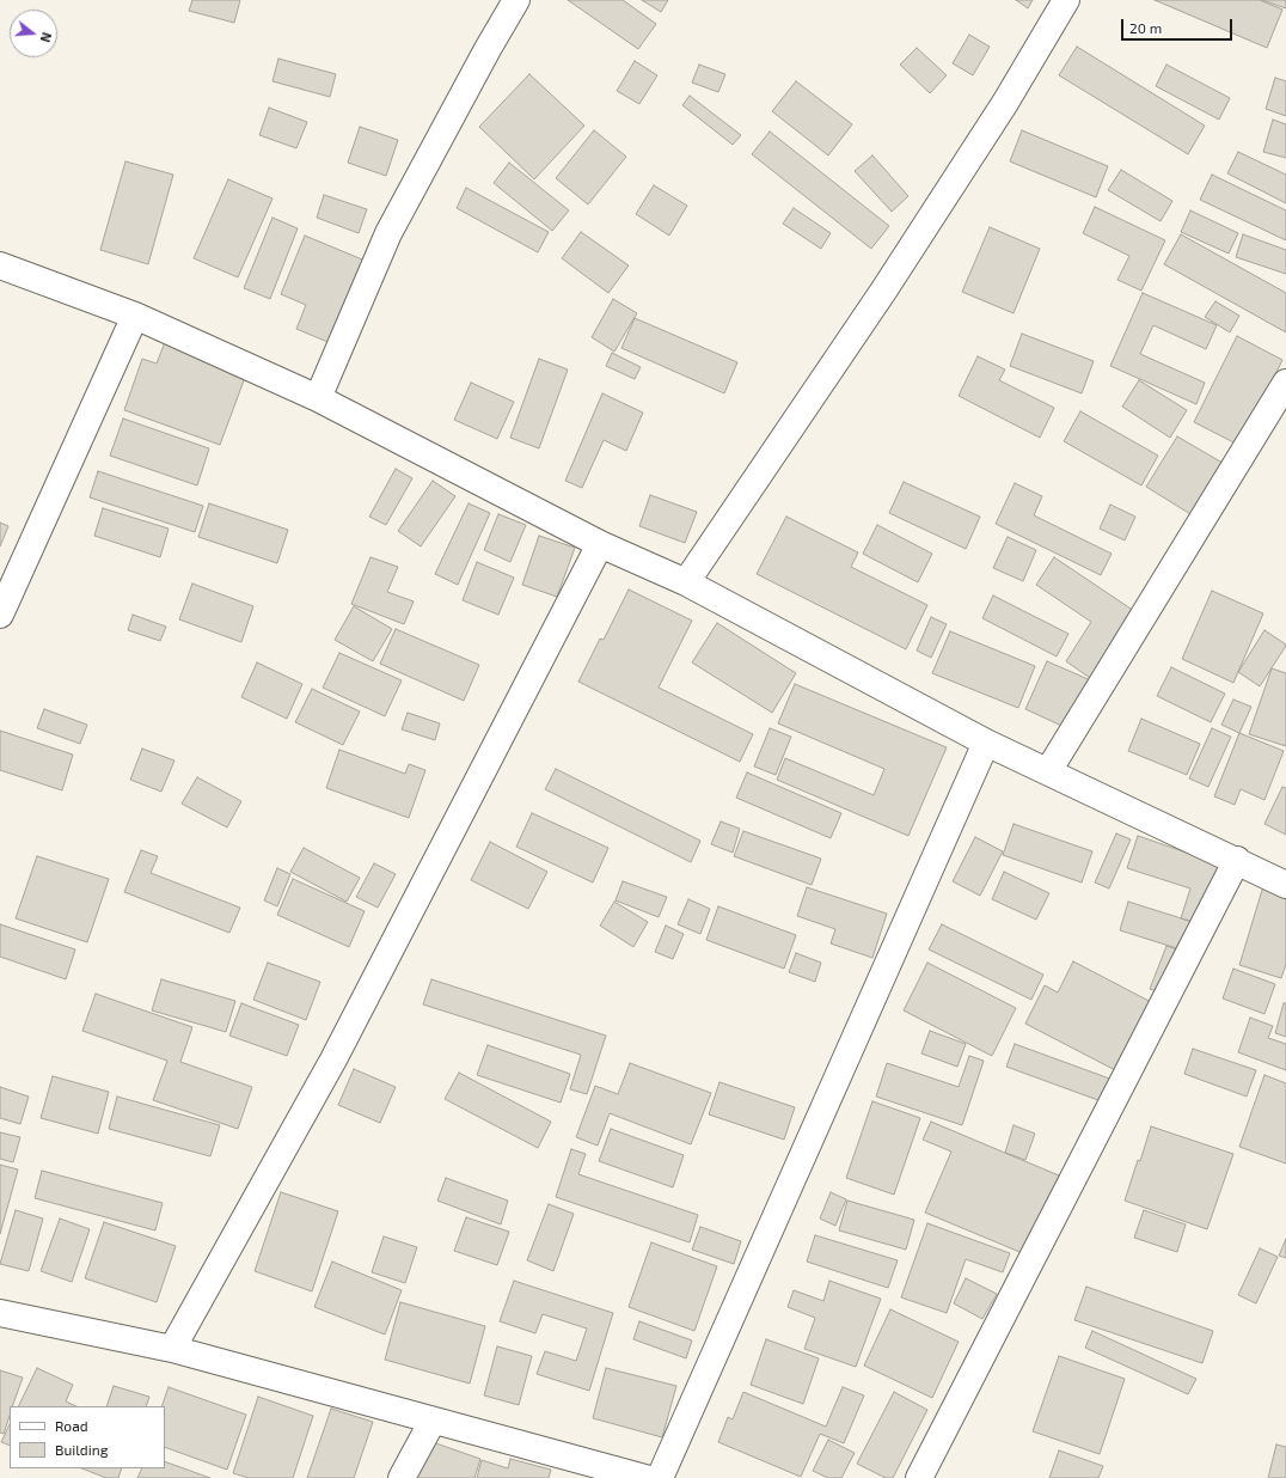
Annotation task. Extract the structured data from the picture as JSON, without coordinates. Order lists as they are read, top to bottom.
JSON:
{
  "legend": ["Road", "Building"],
  "scale_bar": "20 m",
  "north": "right"
}
